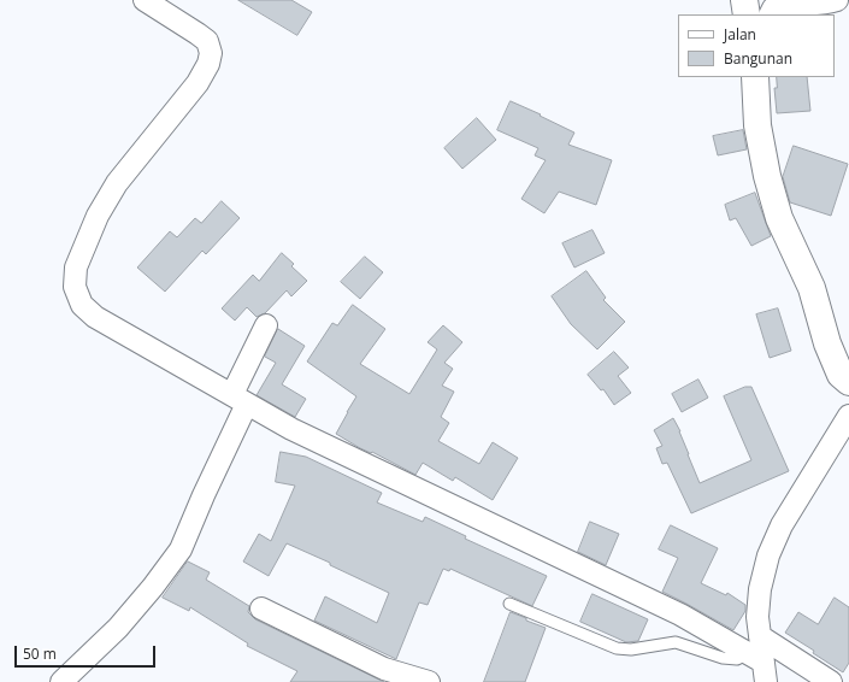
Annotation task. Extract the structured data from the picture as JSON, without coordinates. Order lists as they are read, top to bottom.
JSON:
{
  "legend": ["Jalan", "Bangunan"],
  "scale_bar": "50 m"
}
